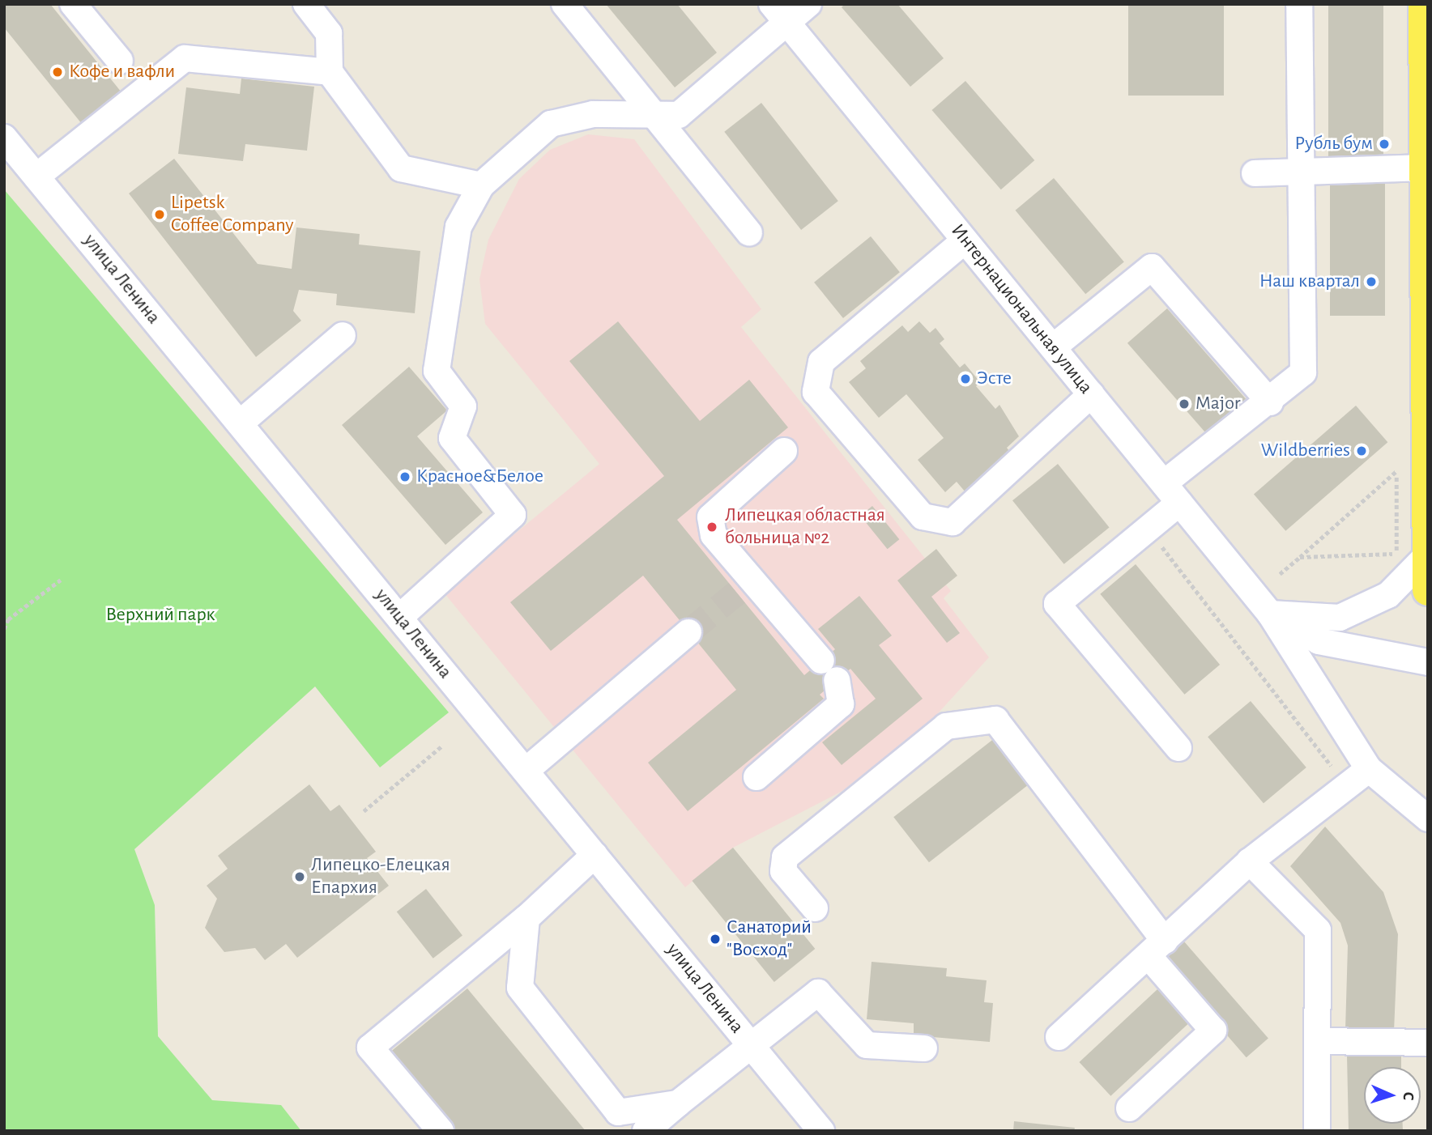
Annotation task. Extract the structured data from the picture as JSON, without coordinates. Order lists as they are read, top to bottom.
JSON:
{
  "streets": {
    "street": ["улица Ленина", "Интернациональная улица"]
  },
  "parks": ["Верхний парк"],
  "places": [
    "Кофе и вафли",
    "Рубль бум",
    "Lipetsk Coffee Company",
    "Наш квартал",
    "Эсте",
    "Major",
    "Wildberries",
    "Красное&Белое",
    "Липецкая областная больница №2",
    "Липецко-Елецкая Епархия",
    "Санаторий \"Восход\""
  ],
  "north": "right"
}
